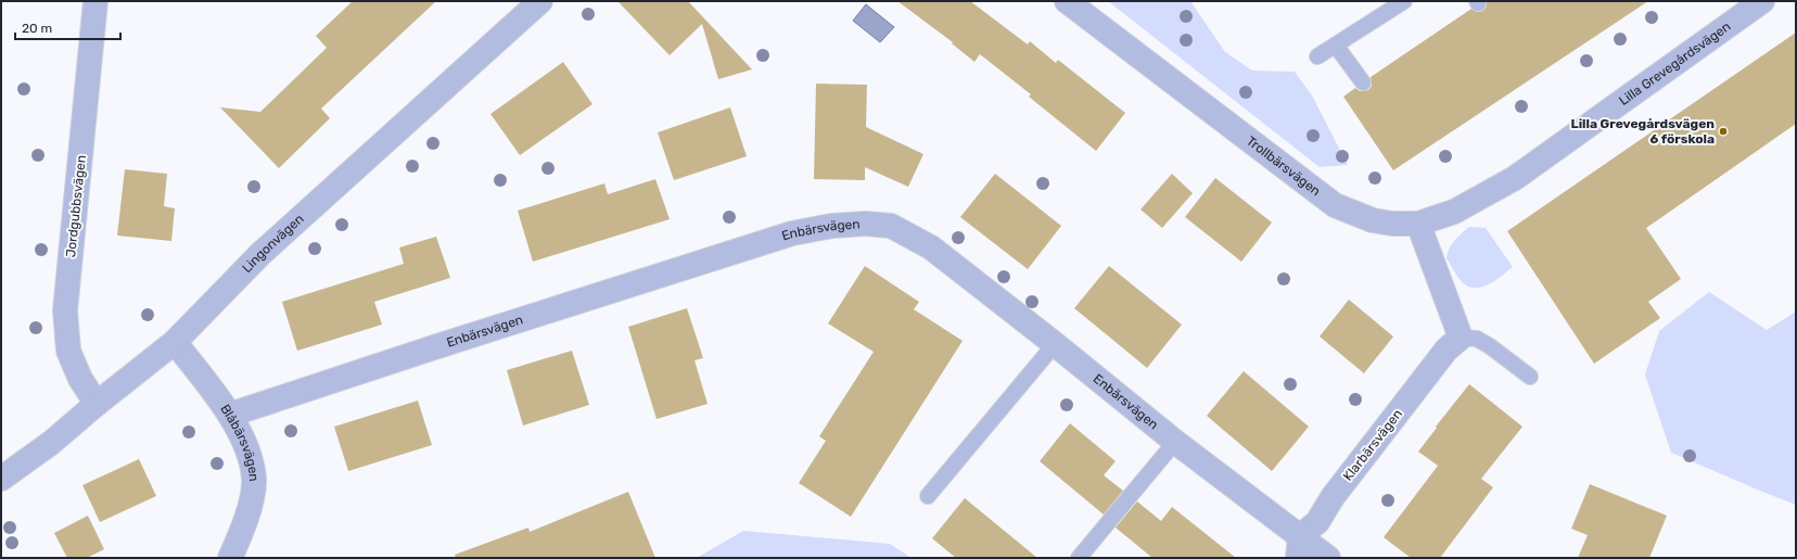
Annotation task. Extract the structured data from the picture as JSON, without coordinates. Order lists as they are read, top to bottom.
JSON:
{
  "streets": {
    "street": [
      "Lilla Grevegårdsvägen",
      "Trollbärsvägen",
      "Jordgubbsvägen",
      "Enbärsvägen",
      "Lingonvägen",
      "Blåbärsvägen",
      "Klarbärsvägen"
    ]
  },
  "crossings": [
    ["Lilla Grevegårdsvägen", "Trollbärsvägen"],
    ["Jordgubbsvägen", "Lingonvägen"],
    ["Enbärsvägen", "Blåbärsvägen"],
    ["Enbärsvägen", "Klarbärsvägen"],
    ["Lingonvägen", "Blåbärsvägen"]
  ],
  "places": ["Lilla Grevegårdsvägen 6 förskola"],
  "scale_bar": "20 m"
}
